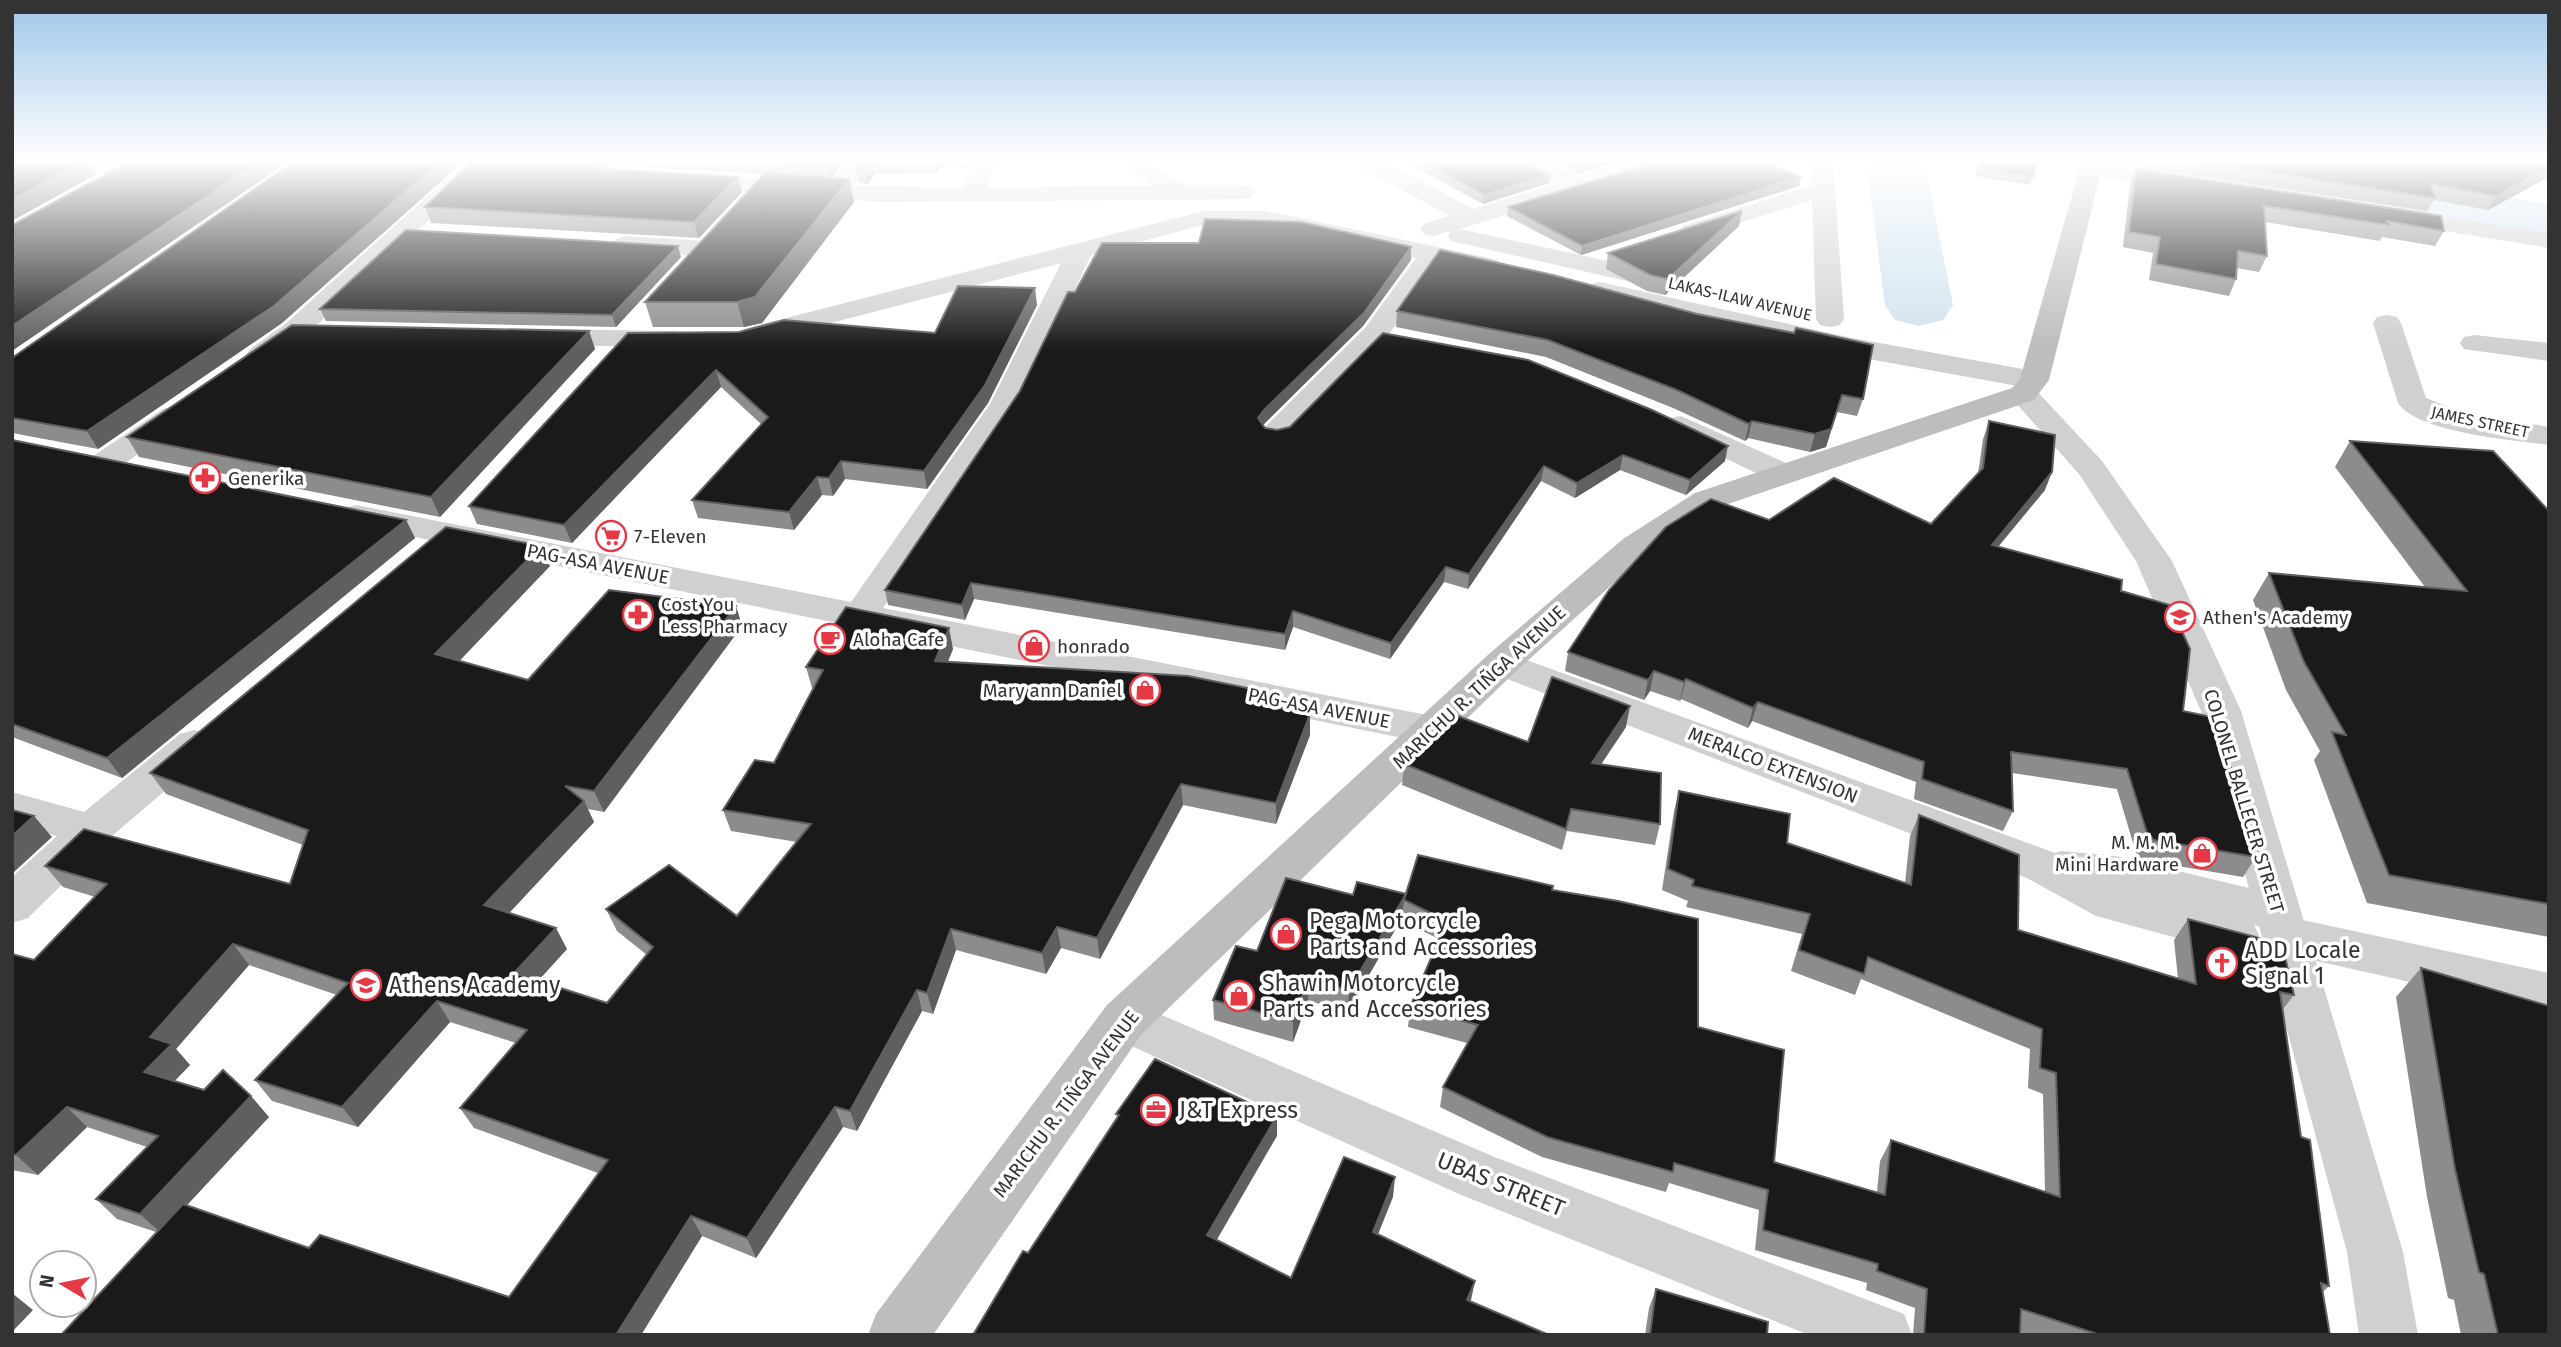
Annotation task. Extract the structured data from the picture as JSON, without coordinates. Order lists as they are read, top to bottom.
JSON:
{
  "streets": {
    "main road": ["MARICHU R. TIÑGA AVENUE"],
    "street": [
      "LAKAS-ILAW AVENUE",
      "JAMES STREET",
      "PAG-ASA AVENUE",
      "MERALCO EXTENSION",
      "COLONEL BALLECER STREET",
      "UBAS STREET"
    ]
  },
  "crossings": [
    ["LAKAS-ILAW AVENUE", "MARICHU R. TIÑGA AVENUE"],
    ["LAKAS-ILAW AVENUE", "COLONEL BALLECER STREET"],
    ["PAG-ASA AVENUE", "MARICHU R. TIÑGA AVENUE"],
    ["MARICHU R. TIÑGA AVENUE", "MERALCO EXTENSION"],
    ["MARICHU R. TIÑGA AVENUE", "COLONEL BALLECER STREET"],
    ["MARICHU R. TIÑGA AVENUE", "UBAS STREET"],
    ["MERALCO EXTENSION", "COLONEL BALLECER STREET"]
  ],
  "places": {
    "pharmacy": ["Generika", "Cost You Less Pharmacy"],
    "supermarket": ["7-Eleven"],
    "school or university": ["Athen's Academy", "Athens Academy"],
    "cafe": ["Aloha Cafe"],
    "shop": [
      "honrado",
      "Mary ann Daniel",
      "M. M. M. Mini Hardware",
      "Pega Motorcycle Parts and Accessories",
      "Shawin Motorcycle Parts and Accessories"
    ],
    "church": ["ADD Locale Signal 1"],
    "office": ["J&T Express"]
  },
  "north": "left"
}
